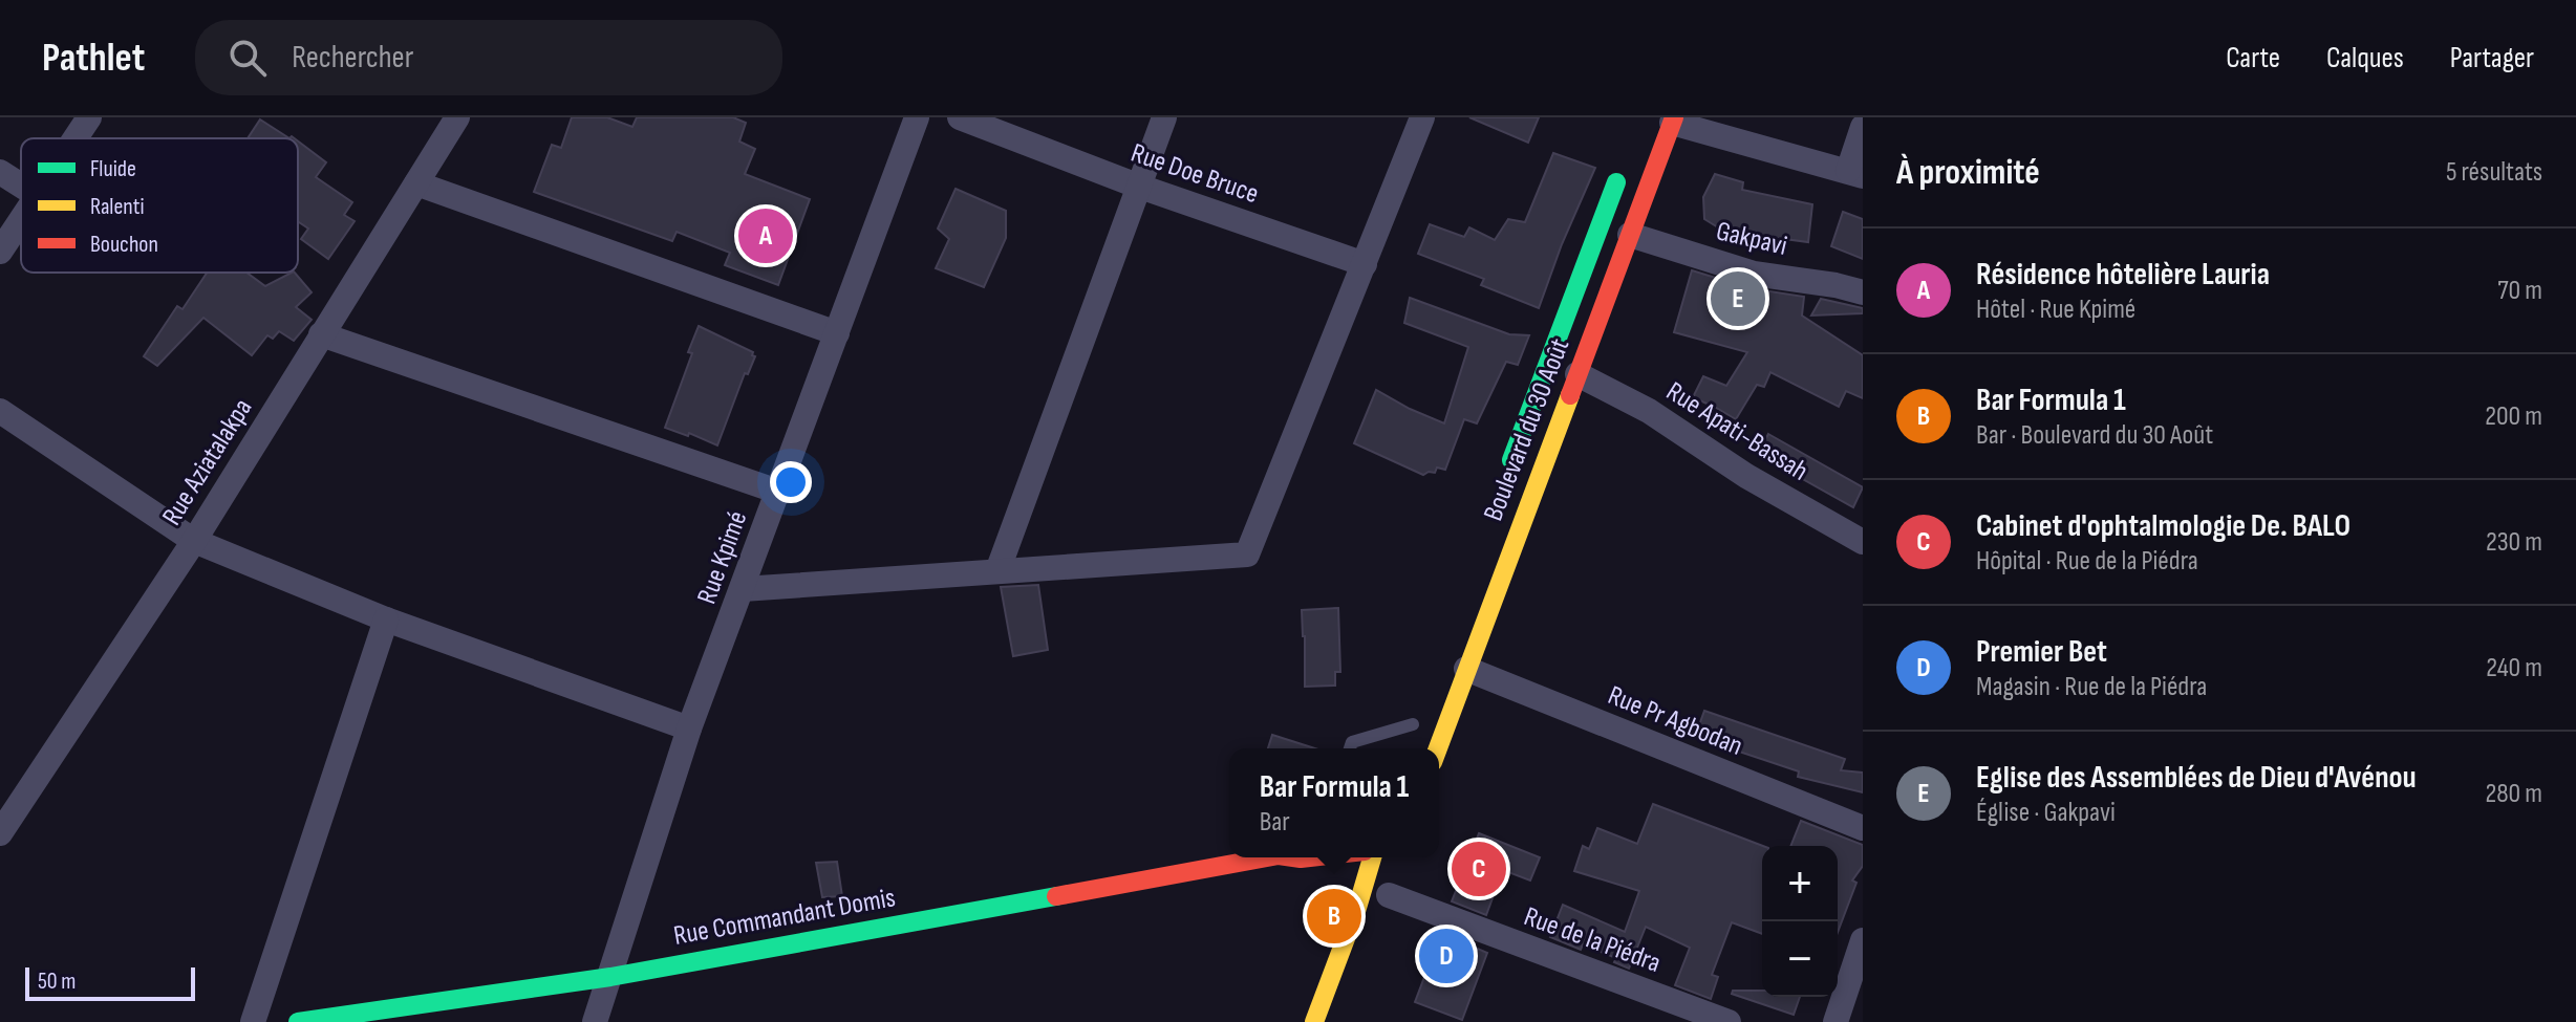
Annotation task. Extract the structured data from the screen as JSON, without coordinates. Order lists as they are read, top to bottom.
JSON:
{
  "streets": {
    "main road": ["Boulevard du 30 Août", "Rue Commandant Domis"],
    "street": [
      "Rue Doe Bruce",
      "Gakpavi",
      "Rue Apati-Bassah",
      "Rue Aziatalakpa",
      "Rue Kpimé",
      "Rue Pr Agbodan",
      "Rue de la Piédra"
    ]
  },
  "crossings": [
    ["Gakpavi", "Boulevard du 30 Août"],
    ["Boulevard du 30 Août", "Rue Apati-Bassah"],
    ["Boulevard du 30 Août", "Rue Pr Agbodan"],
    ["Rue Kpimé", "Rue Commandant Domis"]
  ],
  "legend": ["Fluide", "Ralenti", "Bouchon"],
  "scale_bar": "50 m",
  "page": {
    "header": "Pathlet",
    "search": "Rechercher",
    "nav": ["Carte", "Calques", "Partager"],
    "heading": ["À proximité", "5 résultats"],
    "pins": [
      "A",
      "E",
      "C",
      "B",
      "D"
    ],
    "list": [
      {
        "mark": "A",
        "name": "Résidence hôtelière Lauria",
        "note": "Hôtel · Rue Kpimé",
        "value": "70 m"
      },
      {
        "mark": "B",
        "name": "Bar Formula 1",
        "note": "Bar · Boulevard du 30 Août",
        "value": "200 m"
      },
      {
        "mark": "C",
        "name": "Cabinet d'ophtalmologie De. BALO",
        "note": "Hôpital · Rue de la Piédra",
        "value": "230 m"
      },
      {
        "mark": "D",
        "name": "Premier Bet",
        "note": "Magasin · Rue de la Piédra",
        "value": "240 m"
      },
      {
        "mark": "E",
        "name": "Eglise des Assemblées de Dieu d'Avénou",
        "note": "Église · Gakpavi",
        "value": "280 m"
      }
    ],
    "popup": ["Bar Formula 1", "Bar"],
    "map_buttons": ["+", "−"],
    "scale": "50 m"
  }
}
